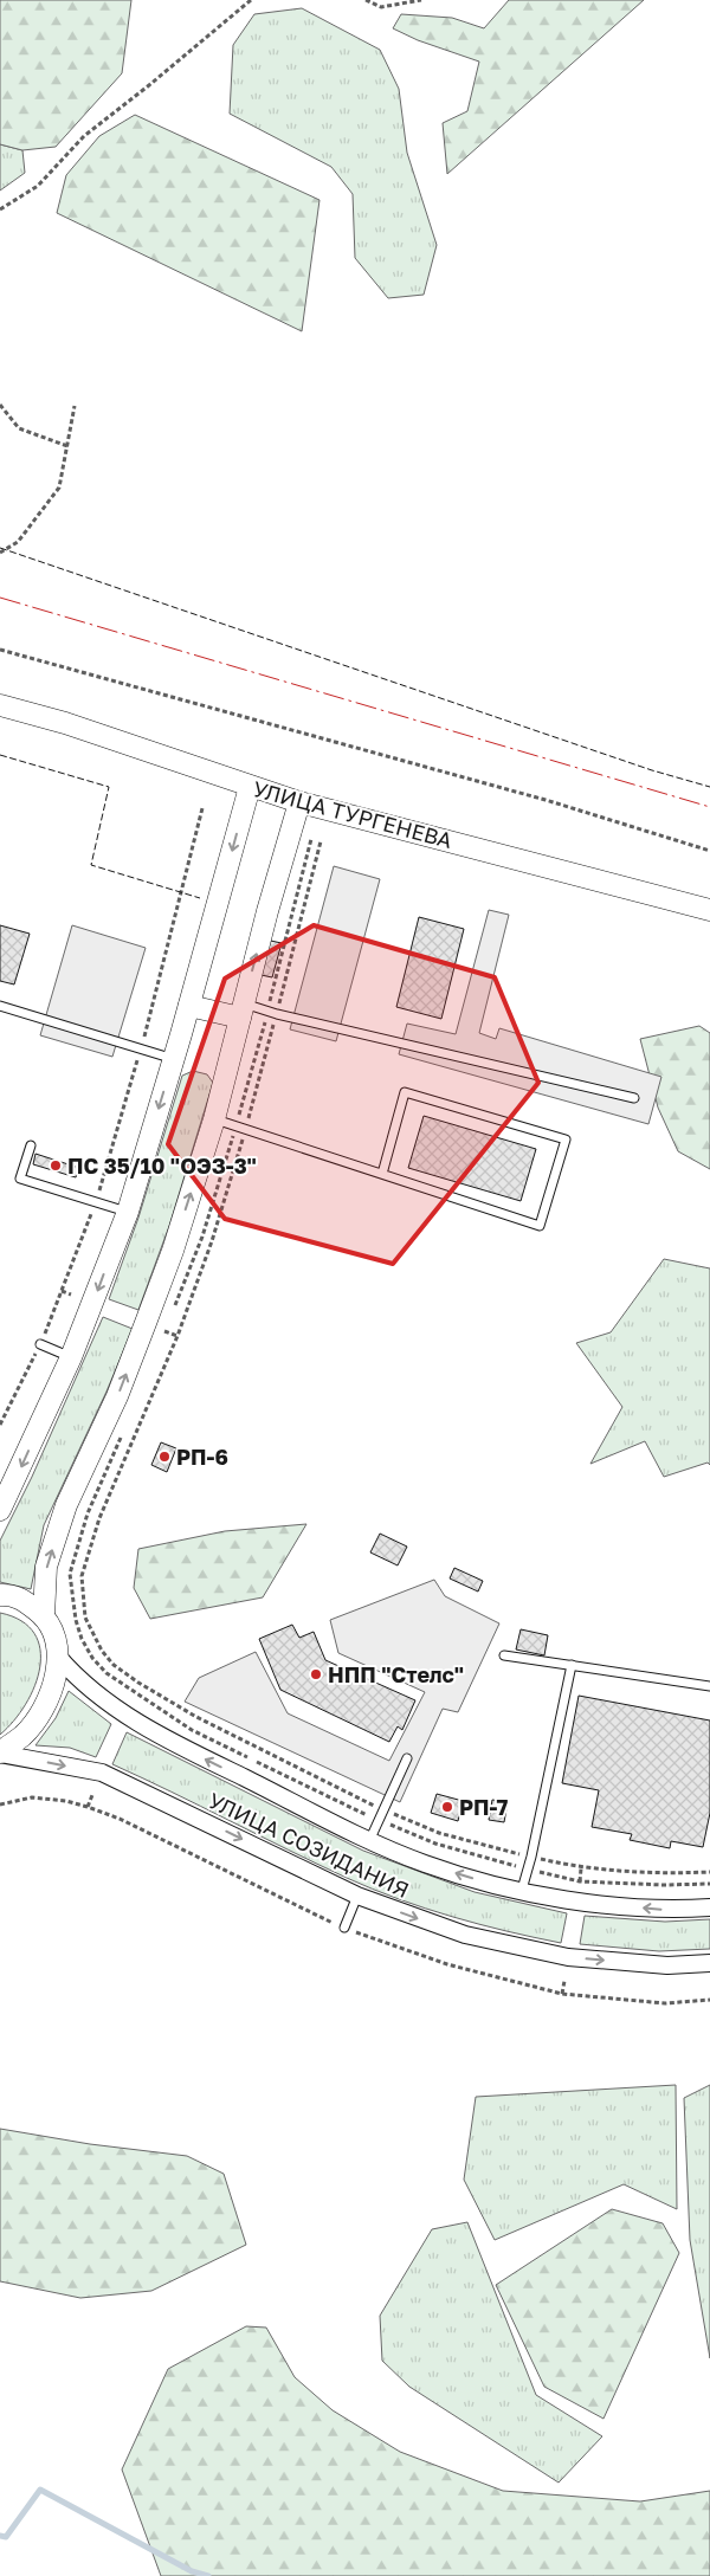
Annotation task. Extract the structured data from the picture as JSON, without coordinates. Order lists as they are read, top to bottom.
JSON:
{
  "streets": {
    "street": ["УЛИЦА ТУРГЕНЕВА", "УЛИЦА СОЗИДАНИЯ"]
  },
  "places": [
    "ПС 35/10 \"ОЭЗ-3\"",
    "РП-6",
    "НПП \"Стелс\"",
    "РП-7"
  ]
}
